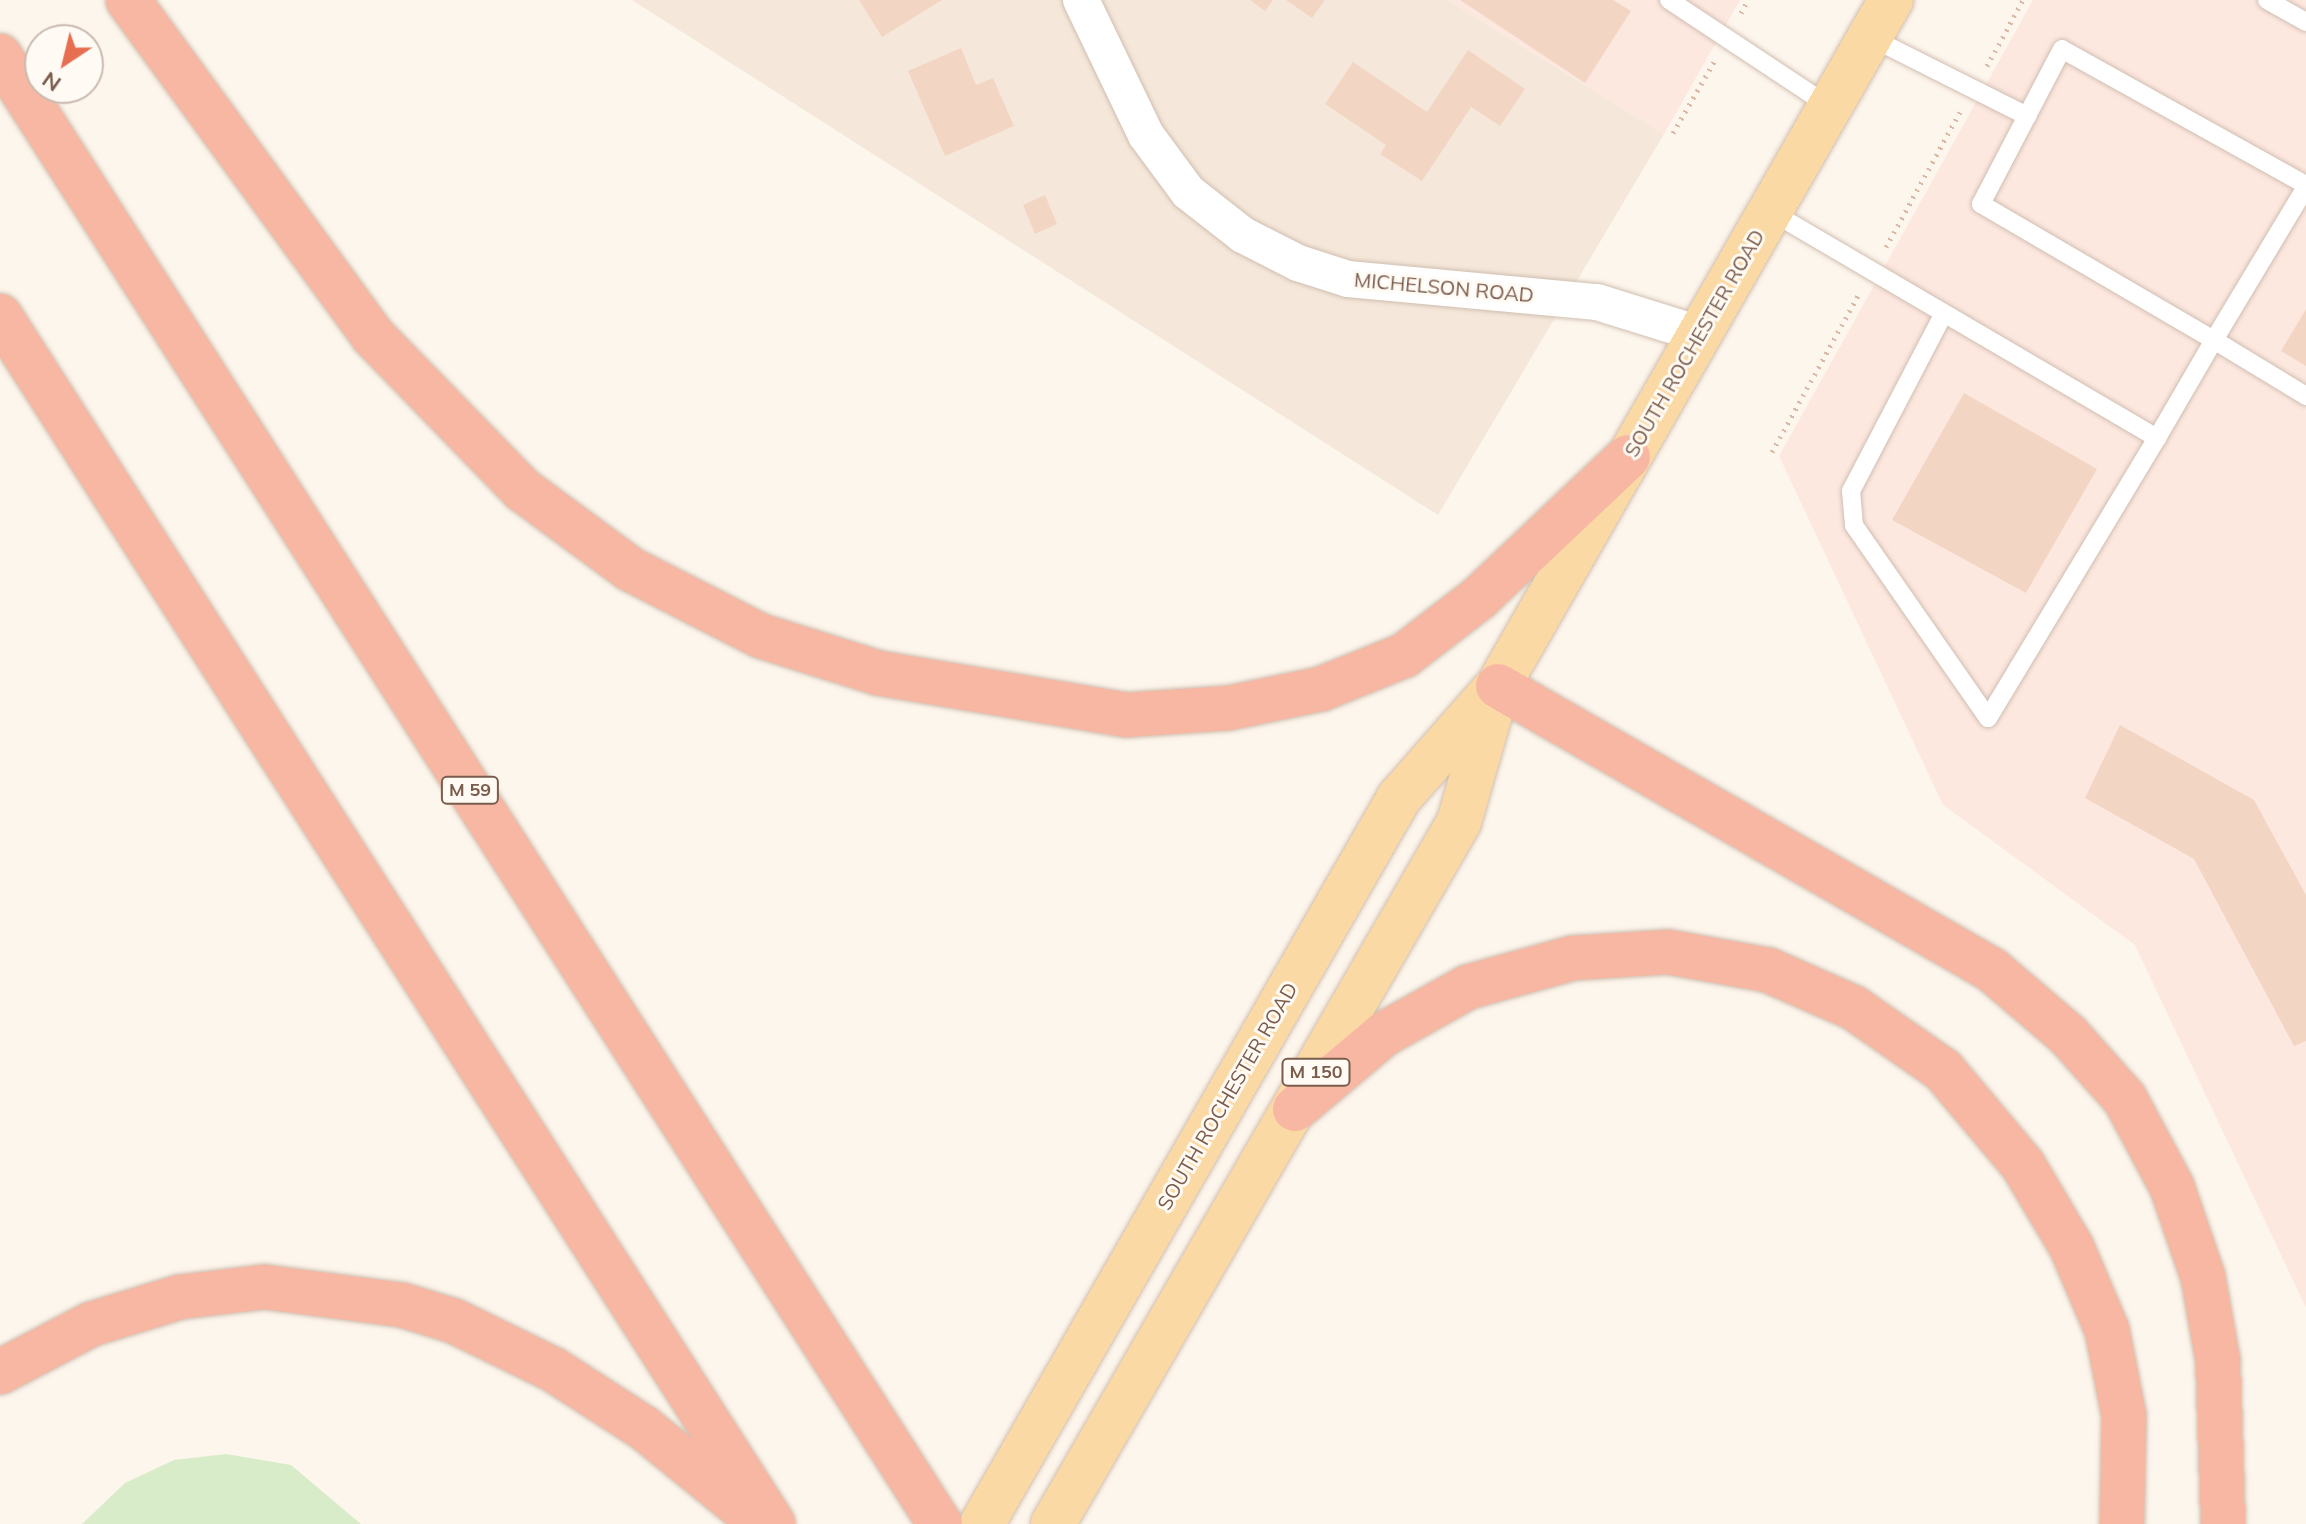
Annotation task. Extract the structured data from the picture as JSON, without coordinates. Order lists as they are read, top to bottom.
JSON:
{
  "streets": {
    "highway": ["M 59"],
    "main road": ["SOUTH ROCHESTER ROAD", "M 150"],
    "street": ["MICHELSON ROAD"]
  },
  "crossings": [
    ["MICHELSON ROAD", "SOUTH ROCHESTER ROAD"]
  ],
  "north": "bottom left"
}
